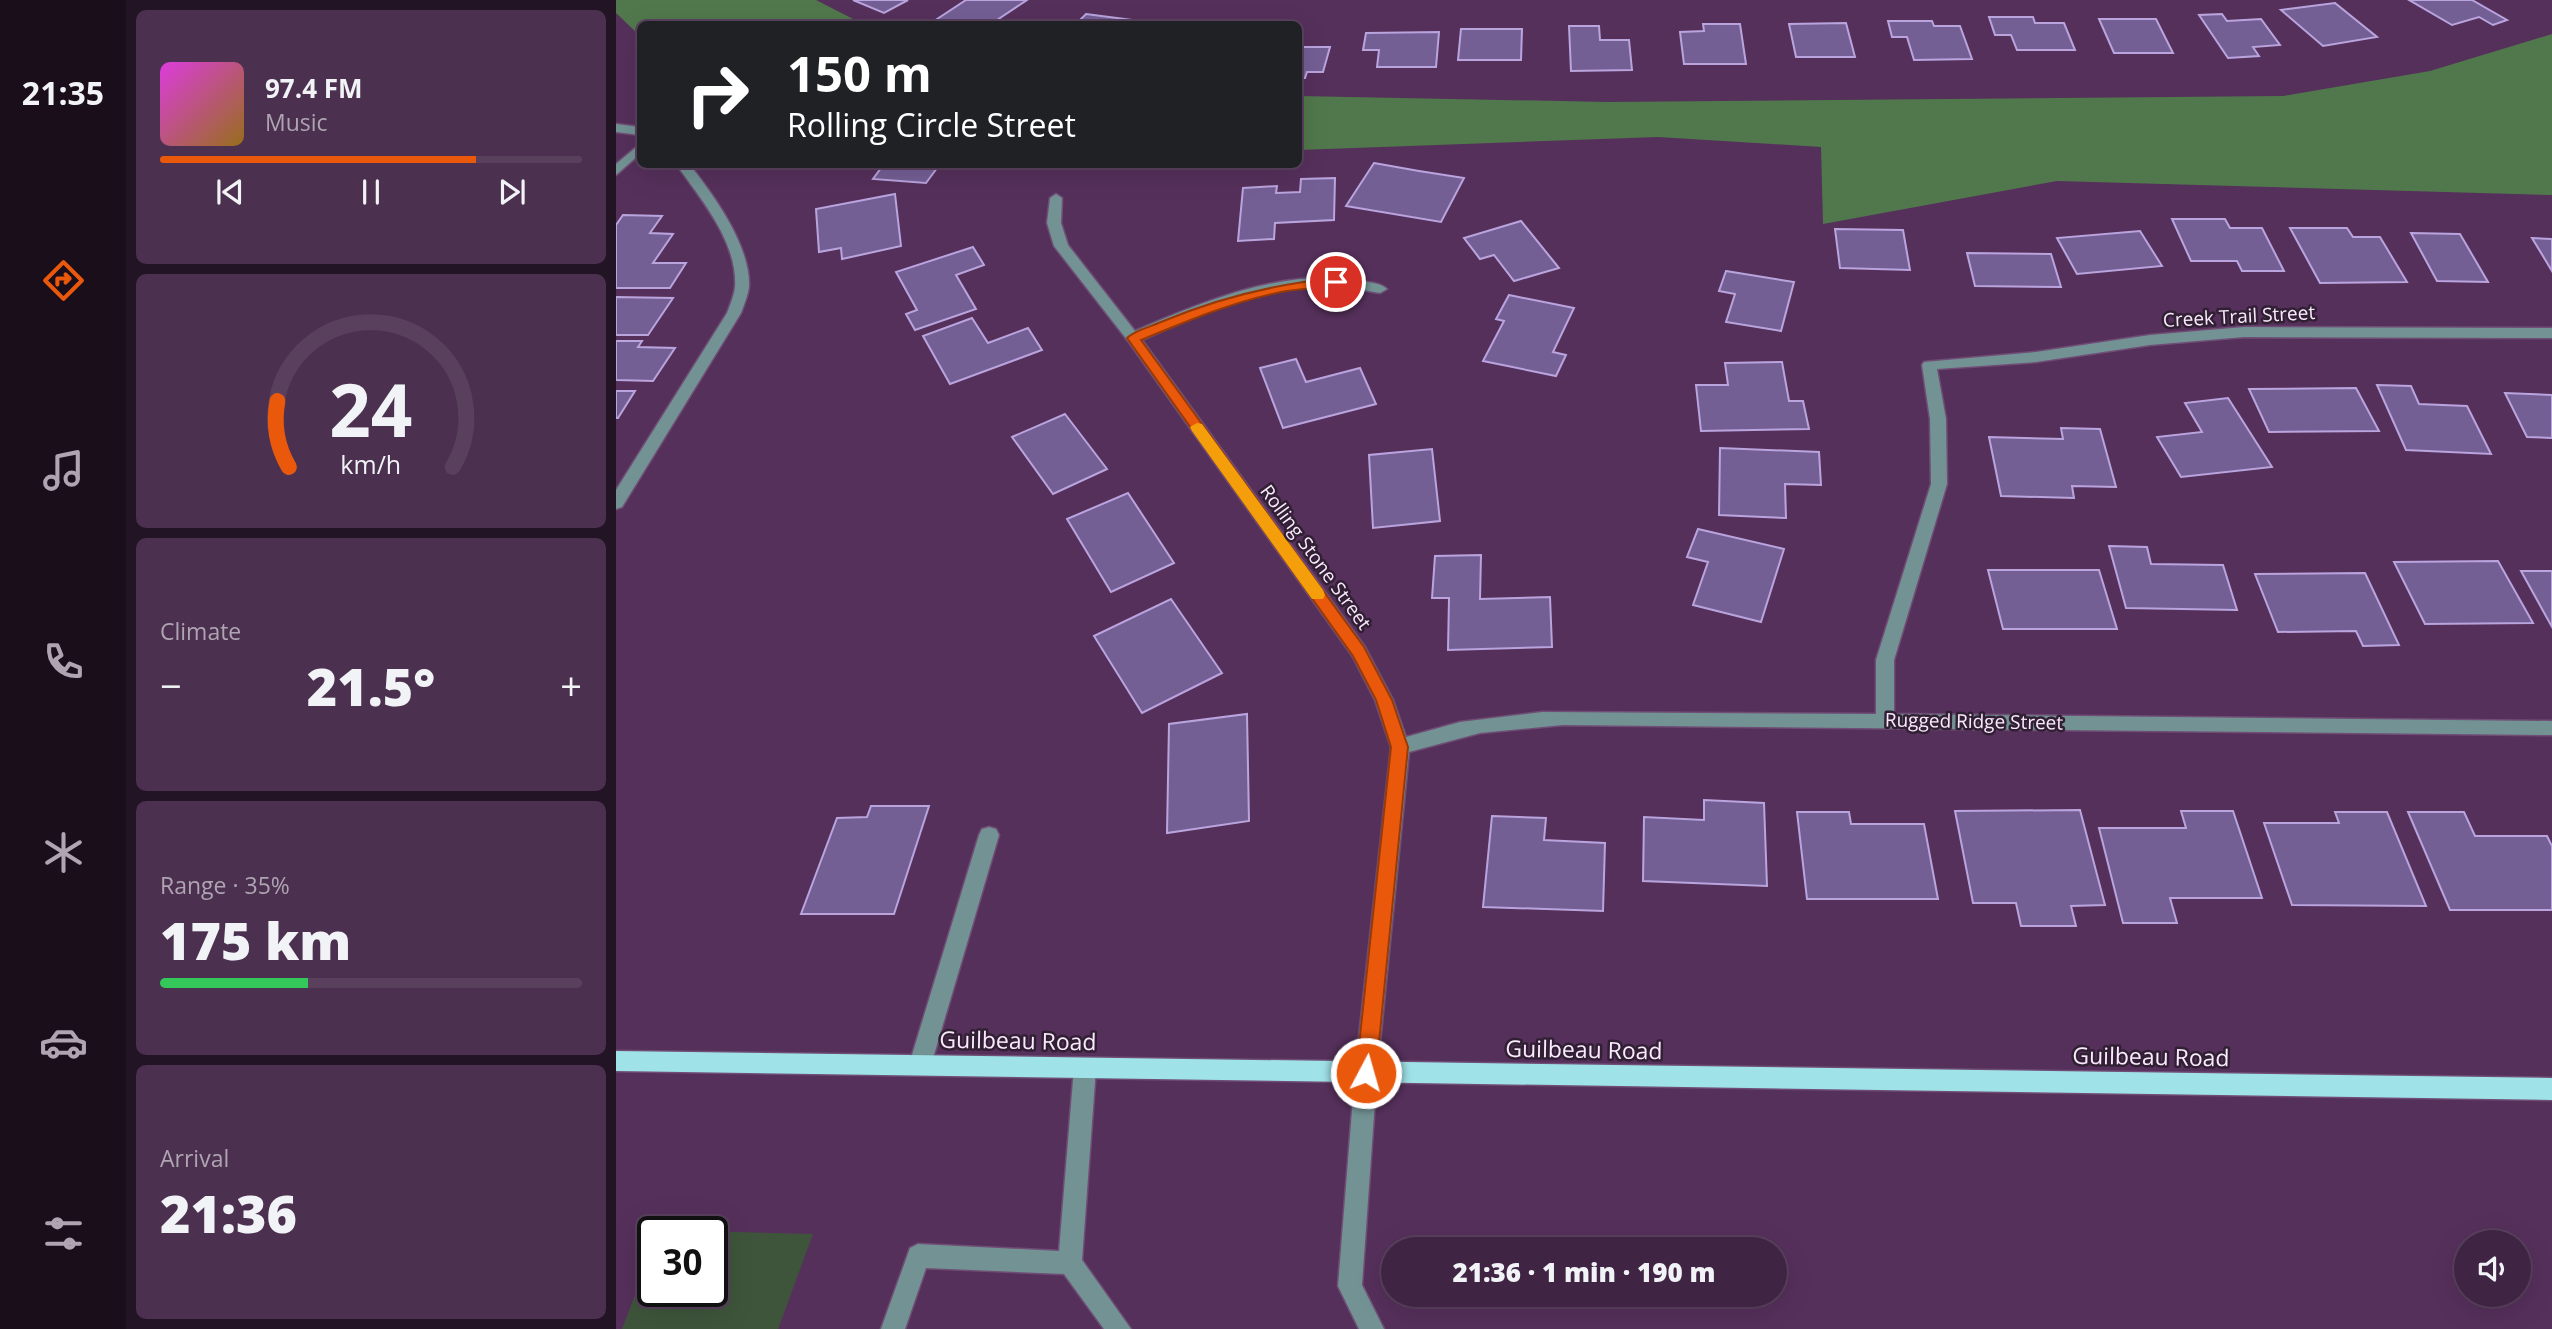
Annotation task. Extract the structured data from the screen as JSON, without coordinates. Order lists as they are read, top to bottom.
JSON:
{
  "streets": {
    "main road": ["Guilbeau Road"],
    "street": ["Creek Trail Street", "Rolling Stone Street", "Rugged Ridge Street"]
  },
  "crossings": [
    ["Creek Trail Street", "Rugged Ridge Street"],
    ["Rolling Stone Street", "Rugged Ridge Street"],
    ["Rolling Stone Street", "Guilbeau Road"]
  ],
  "page": {
    "tabs": "21:35",
    "turn": ["150 m", "Rolling Circle Street"],
    "song": ["97.4 FM", "Music"],
    "tile": [
      "Climate",
      ["Range · 35%", "175 km"],
      ["Arrival", "21:36"]
    ],
    "heat": ["−", "21.5°", "+"],
    "limit": "30",
    "trip": "21:36 · 1 min · 190 m",
    "gauge": ["24", "km/h"]
  }
}
